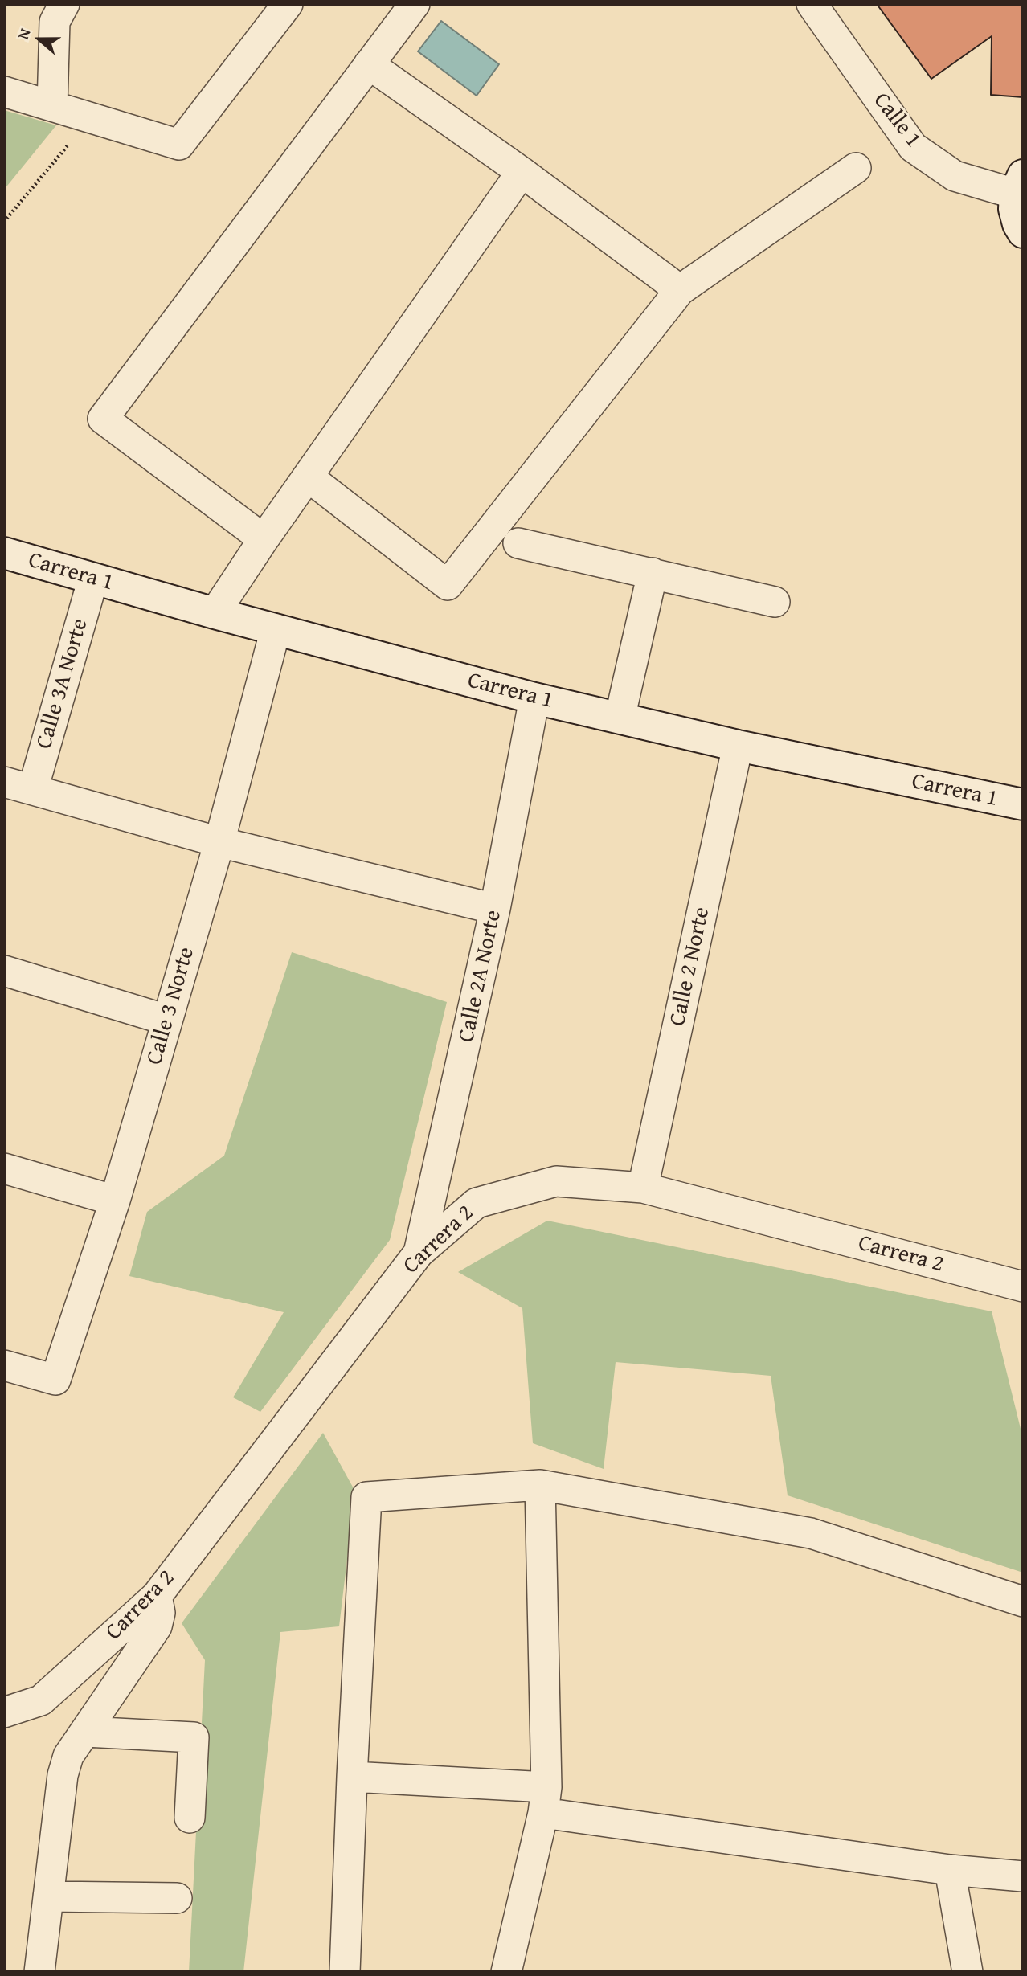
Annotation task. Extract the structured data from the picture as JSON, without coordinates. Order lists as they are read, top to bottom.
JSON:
{
  "streets": {
    "street": [
      "Calle 1",
      "Carrera 1",
      "Calle 3A Norte",
      "Calle 2 Norte",
      "Calle 2A Norte",
      "Calle 3 Norte",
      "Carrera 2"
    ]
  },
  "crossings": [
    ["Carrera 1", "Calle 3A Norte"],
    ["Carrera 1", "Calle 2 Norte"],
    ["Carrera 1", "Calle 2A Norte"],
    ["Carrera 1", "Calle 3 Norte"],
    ["Calle 2 Norte", "Carrera 2"],
    ["Calle 2A Norte", "Carrera 2"]
  ],
  "north": "left"
}
